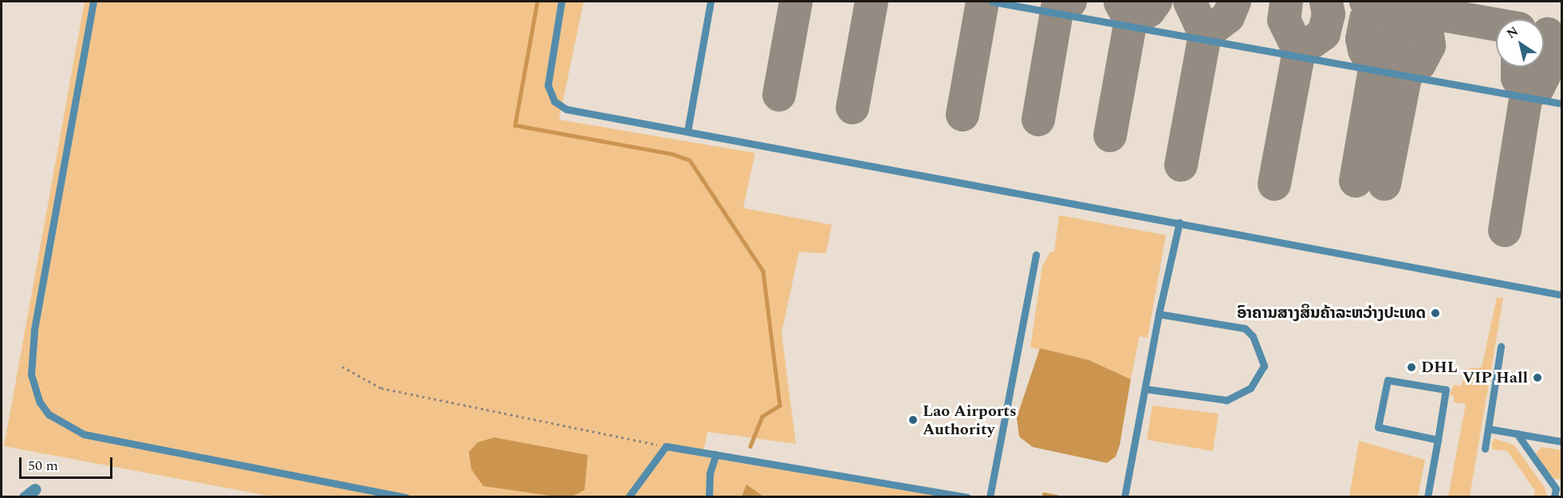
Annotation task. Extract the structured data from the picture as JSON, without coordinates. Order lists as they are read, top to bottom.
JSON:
{
  "places": [
    "ົອາຄານສາງສິນຄ້າລະຫວ່າງປະເທດ",
    "DHL",
    "VIP Hall",
    "Lao Airports Authority"
  ],
  "scale_bar": "50 m",
  "north": "top left"
}
